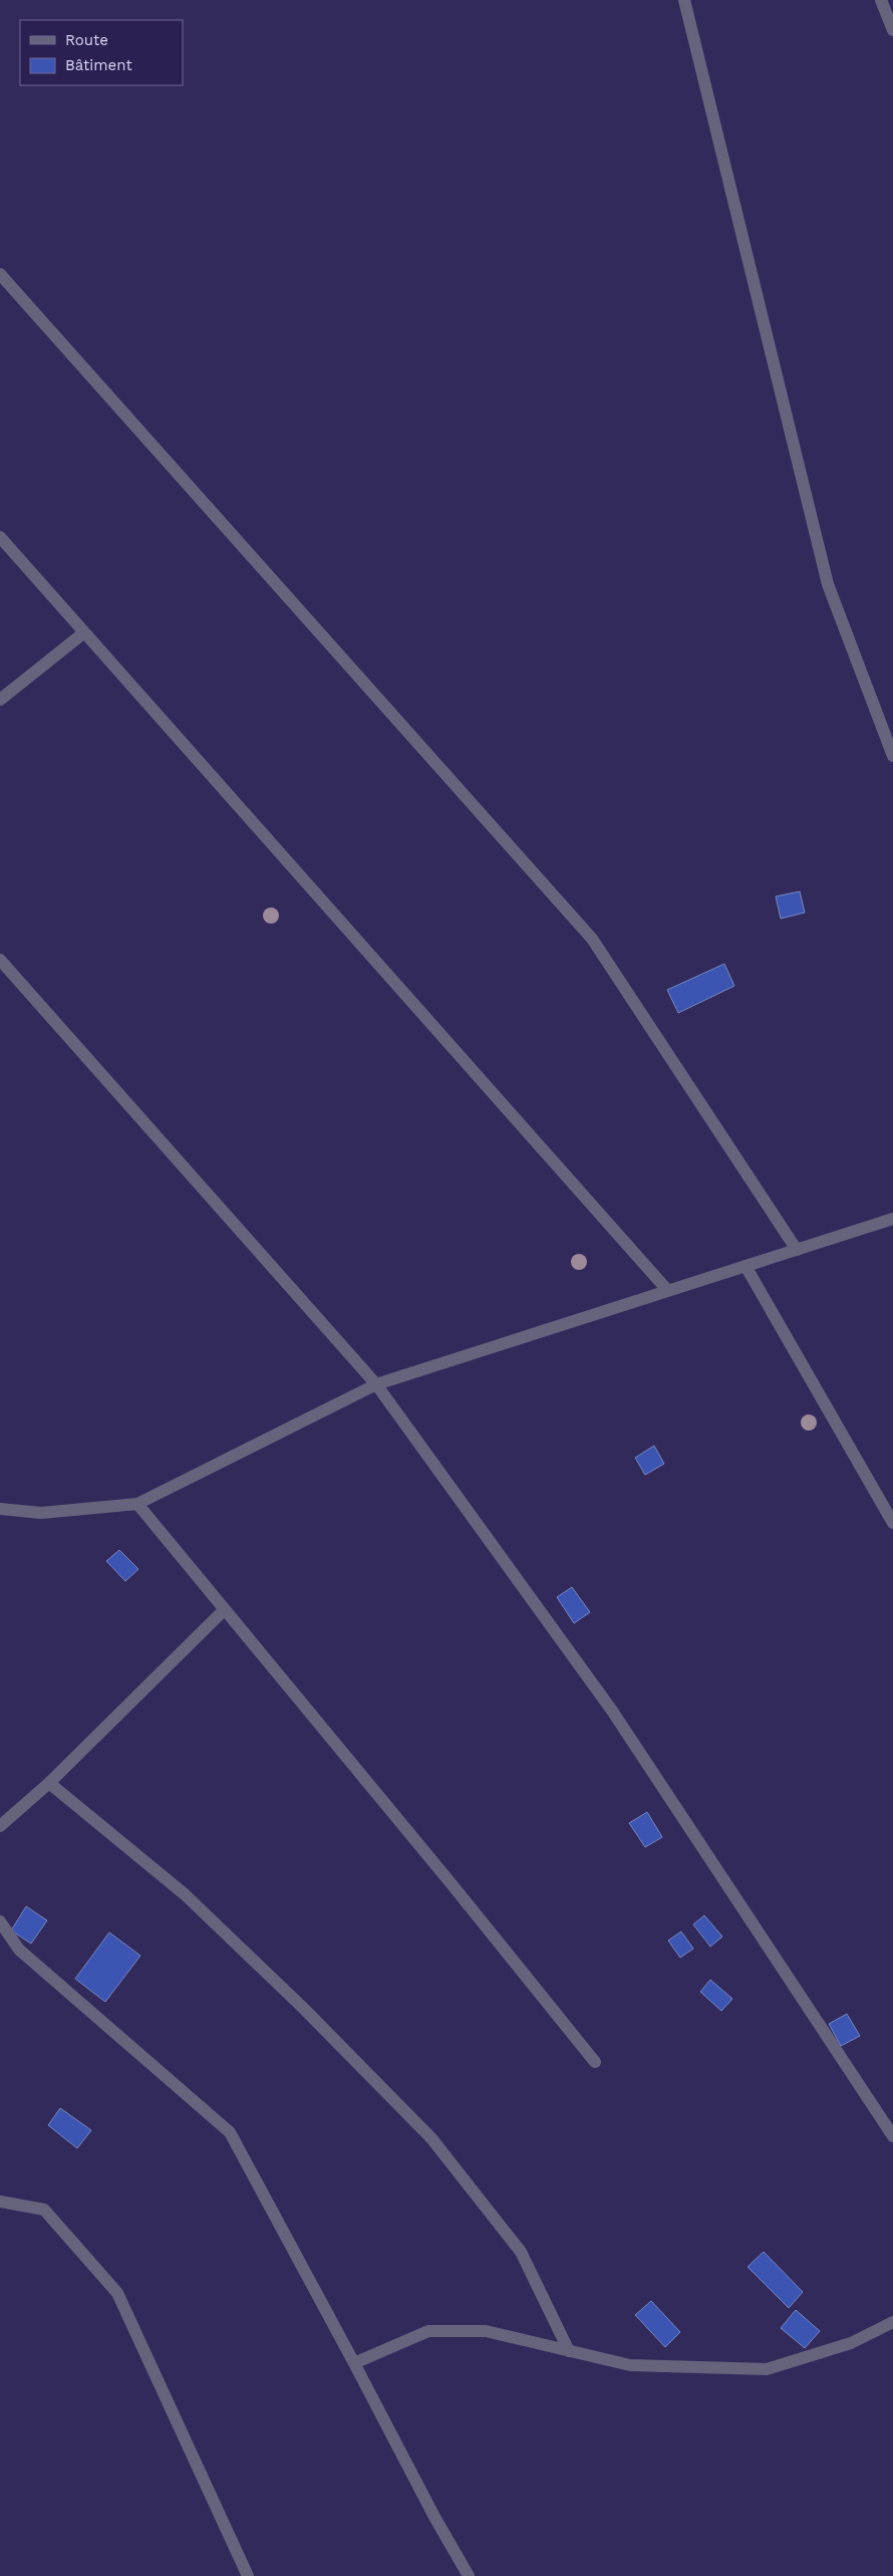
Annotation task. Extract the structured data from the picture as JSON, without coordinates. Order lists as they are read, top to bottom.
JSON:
{
  "legend": ["Route", "Bâtiment"]
}
